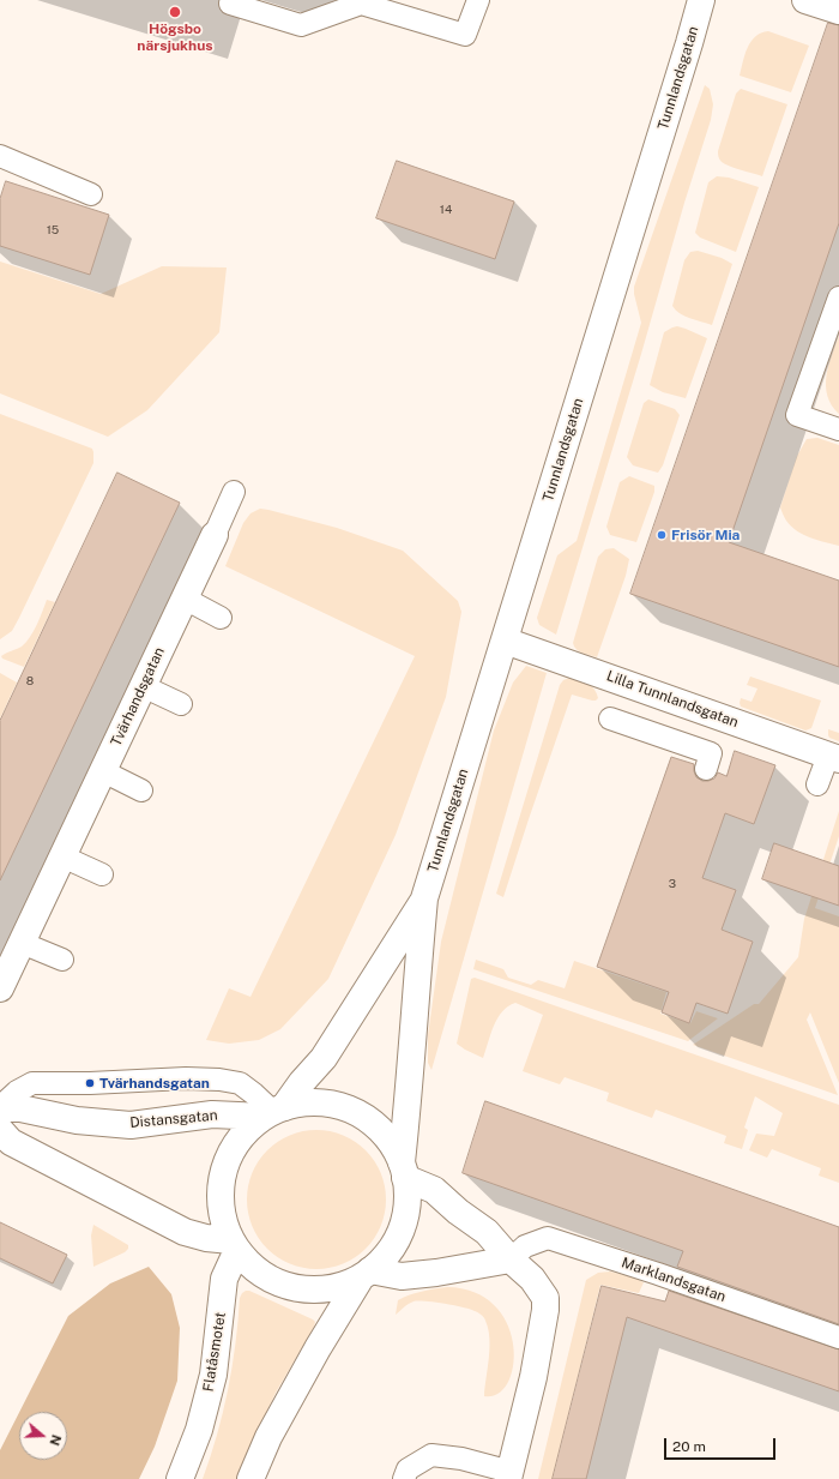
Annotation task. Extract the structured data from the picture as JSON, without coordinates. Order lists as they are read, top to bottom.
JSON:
{
  "streets": {
    "street": [
      "Tunnlandsgatan",
      "Tvärhandsgatan",
      "Lilla Tunnlandsgatan",
      "Distansgatan",
      "Marklandsgatan",
      "Flatåsmotet"
    ]
  },
  "crossings": [
    ["Tunnlandsgatan", "Lilla Tunnlandsgatan"],
    ["Tunnlandsgatan", "Distansgatan"]
  ],
  "places": ["Högsbo närsjukhus", "Frisör Mia", "Tvärhandsgatan"],
  "house_numbers": [
    "14",
    "15",
    "8",
    "3"
  ],
  "scale_bar": "20 m",
  "north": "right"
}
